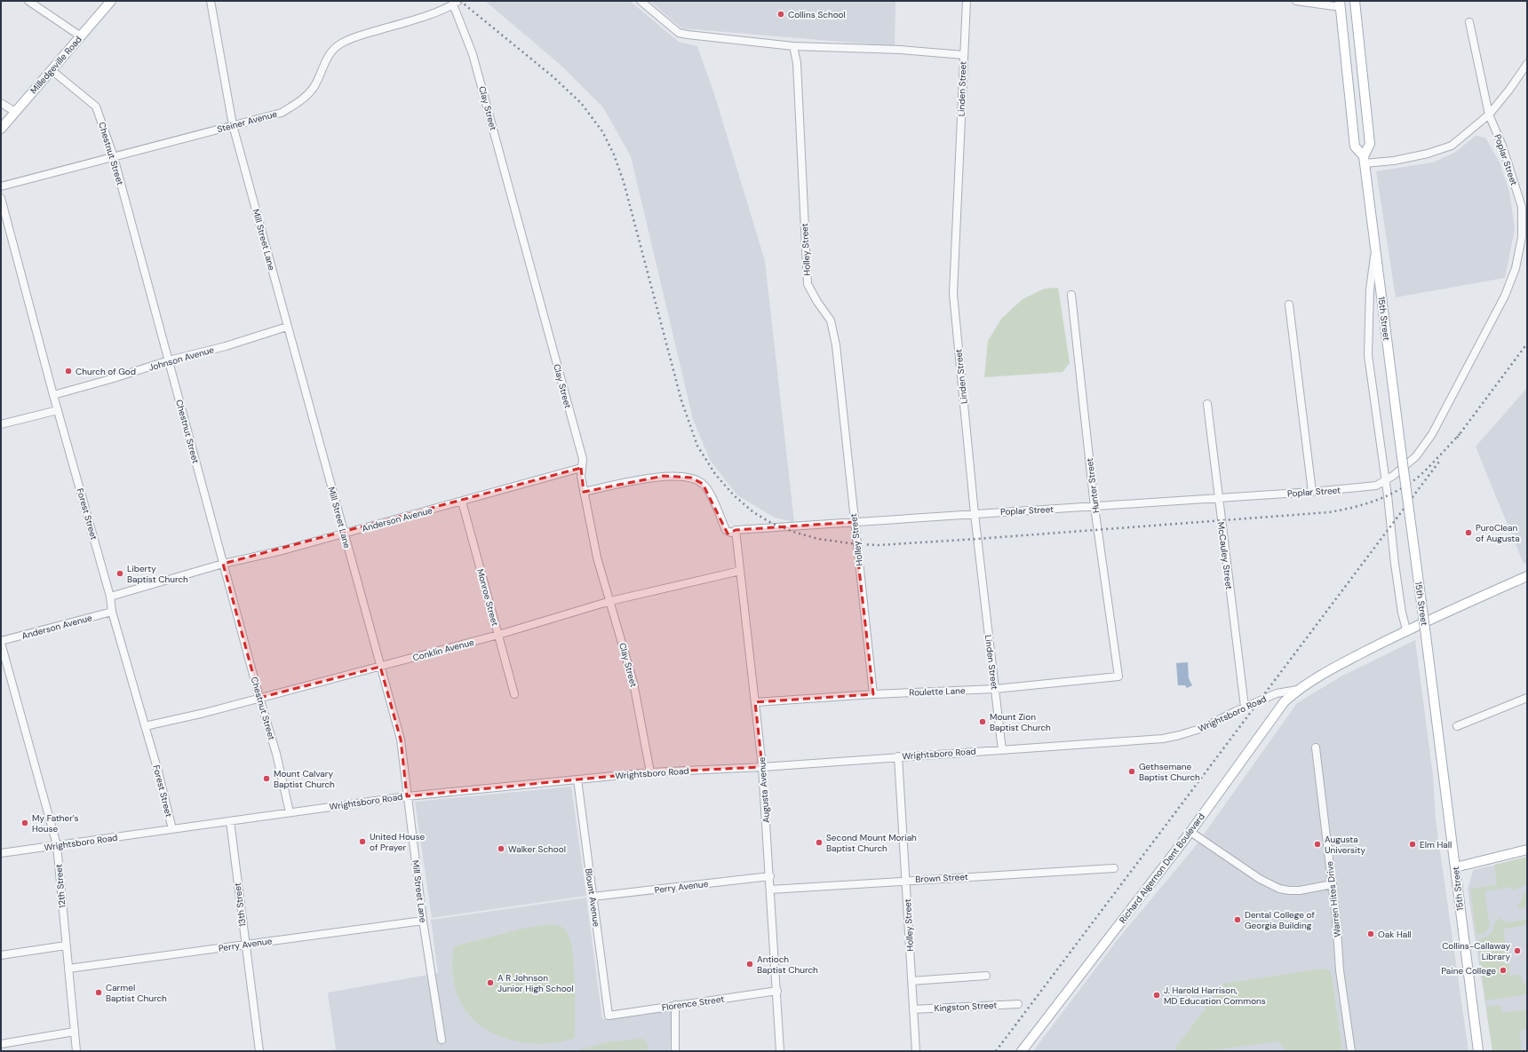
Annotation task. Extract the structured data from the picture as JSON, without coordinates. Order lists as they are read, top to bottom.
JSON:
{
  "streets": {
    "main road": [
      "Milledgeville Road",
      "15th Street",
      "Wrightsboro Road",
      "Richard Algernon Dent Boulevard"
    ],
    "street": [
      "Linden Street",
      "Clay Street",
      "Steiner Avenue",
      "Chestnut Street",
      "Poplar Street",
      "Mill Street Lane",
      "Holley Street",
      "Johnson Avenue",
      "Hunter Street",
      "Forest Street",
      "Anderson Avenue",
      "McCauley Street",
      "Monroe Street",
      "Conklin Avenue",
      "Roulette Lane",
      "Augusta Avenue",
      "Brown Street",
      "12th Street",
      "Perry Avenue",
      "Blount Avenue",
      "Warren Hites Drive",
      "13th Street",
      "Florence Street",
      "Kingston Street"
    ]
  },
  "crossings": [
    ["Milledgeville Road", "Chestnut Street"],
    ["Linden Street", "Poplar Street"],
    ["Linden Street", "Roulette Lane"],
    ["Linden Street", "Wrightsboro Road"],
    ["Clay Street", "Steiner Avenue"],
    ["Clay Street", "Anderson Avenue"],
    ["Clay Street", "Conklin Avenue"],
    ["Clay Street", "Wrightsboro Road"],
    ["Steiner Avenue", "Chestnut Street"],
    ["Steiner Avenue", "Mill Street Lane"],
    ["Chestnut Street", "Johnson Avenue"],
    ["Chestnut Street", "Anderson Avenue"],
    ["Chestnut Street", "Conklin Avenue"],
    ["Chestnut Street", "Wrightsboro Road"],
    ["Poplar Street", "Holley Street"],
    ["Poplar Street", "Hunter Street"],
    ["Poplar Street", "McCauley Street"],
    ["Poplar Street", "Augusta Avenue"],
    ["Mill Street Lane", "Johnson Avenue"],
    ["Mill Street Lane", "Anderson Avenue"],
    ["Mill Street Lane", "Conklin Avenue"],
    ["Mill Street Lane", "Wrightsboro Road"],
    ["Mill Street Lane", "Perry Avenue"],
    ["Holley Street", "Roulette Lane"],
    ["Holley Street", "Wrightsboro Road"],
    ["Holley Street", "Brown Street"],
    ["Holley Street", "Kingston Street"],
    ["Johnson Avenue", "Forest Street"],
    ["Hunter Street", "Roulette Lane"],
    ["Forest Street", "Anderson Avenue"],
    ["Forest Street", "Conklin Avenue"],
    ["Forest Street", "Wrightsboro Road"],
    ["Anderson Avenue", "Monroe Street"],
    ["Anderson Avenue", "12th Street"],
    ["McCauley Street", "Wrightsboro Road"],
    ["Monroe Street", "Conklin Avenue"],
    ["Conklin Avenue", "Augusta Avenue"],
    ["Roulette Lane", "Augusta Avenue"],
    ["Wrightsboro Road", "Augusta Avenue"],
    ["Wrightsboro Road", "Richard Algernon Dent Boulevard"],
    ["Wrightsboro Road", "12th Street"],
    ["Wrightsboro Road", "Blount Avenue"],
    ["Wrightsboro Road", "13th Street"],
    ["Augusta Avenue", "Brown Street"],
    ["Augusta Avenue", "Perry Avenue"],
    ["Augusta Avenue", "Florence Street"],
    ["12th Street", "Perry Avenue"],
    ["Perry Avenue", "Blount Avenue"],
    ["Perry Avenue", "13th Street"],
    ["Blount Avenue", "Florence Street"]
  ],
  "places": [
    "Collins School",
    "Church of God",
    "PuroClean of Augusta",
    "Liberty Baptist Church",
    "Mount Zion Baptist Church",
    "Gethsemane Baptist Church",
    "Mount Calvary Baptist Church",
    "My Father's House",
    "United House of Prayer",
    "Second Mount Moriah Baptist Church",
    "Augusta University",
    "Elm Hall",
    "Walker School",
    "Dental College of Georgia Building",
    "Oak Hall",
    "Collins-Callaway Library",
    "Antioch Baptist Church",
    "Paine College",
    "A R Johnson Junior High School",
    "Carmel Baptist Church",
    "J. Harold Harrison, MD Education Commons"
  ]
}
